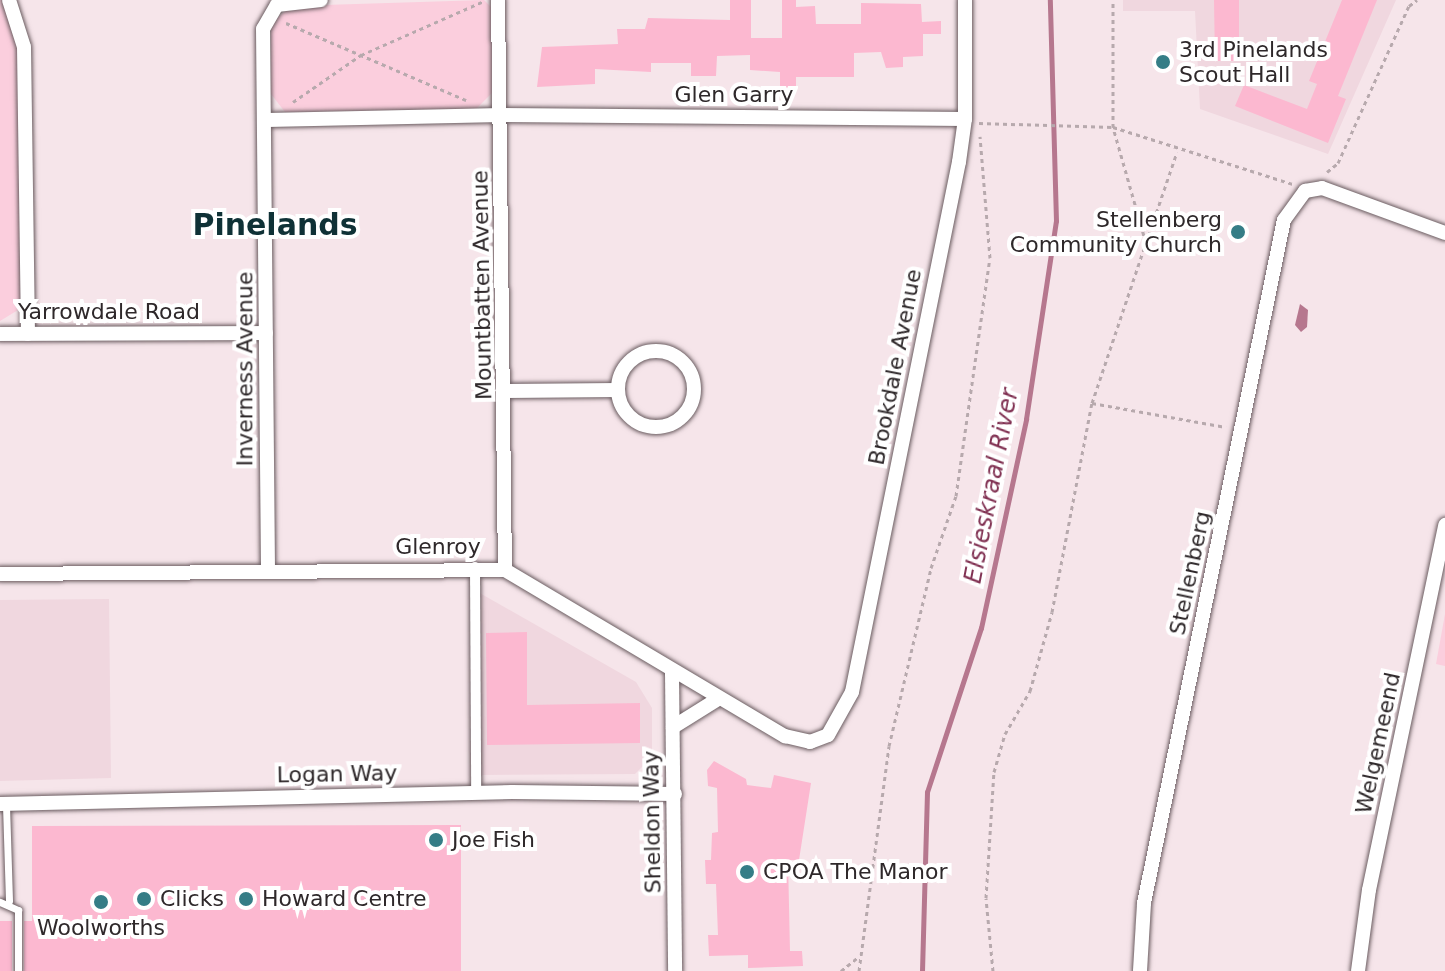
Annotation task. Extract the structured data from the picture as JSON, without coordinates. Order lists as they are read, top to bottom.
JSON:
{
  "streets": {
    "street": [
      "Glen Garry",
      "Mountbatten Avenue",
      "Yarrowdale Road",
      "Brookdale Avenue",
      "Inverness Avenue",
      "Glenroy",
      "Stellenberg",
      "Welgemeend",
      "Logan Way",
      "Sheldon Way"
    ]
  },
  "crossings": [
    ["Glen Garry", "Mountbatten Avenue"],
    ["Glen Garry", "Brookdale Avenue"],
    ["Mountbatten Avenue", "Glenroy"],
    ["Yarrowdale Road", "Inverness Avenue"],
    ["Brookdale Avenue", "Glenroy"],
    ["Inverness Avenue", "Glenroy"],
    ["Glenroy", "Sheldon Way"],
    ["Logan Way", "Sheldon Way"]
  ],
  "districts": ["Pinelands"],
  "water": ["Elsieskraal River"],
  "places": [
    "3rd Pinelands Scout Hall",
    "Stellenberg Community Church",
    "Joe Fish",
    "CPOA The Manor",
    "Clicks",
    "Howard Centre",
    "Woolworths"
  ]
}
